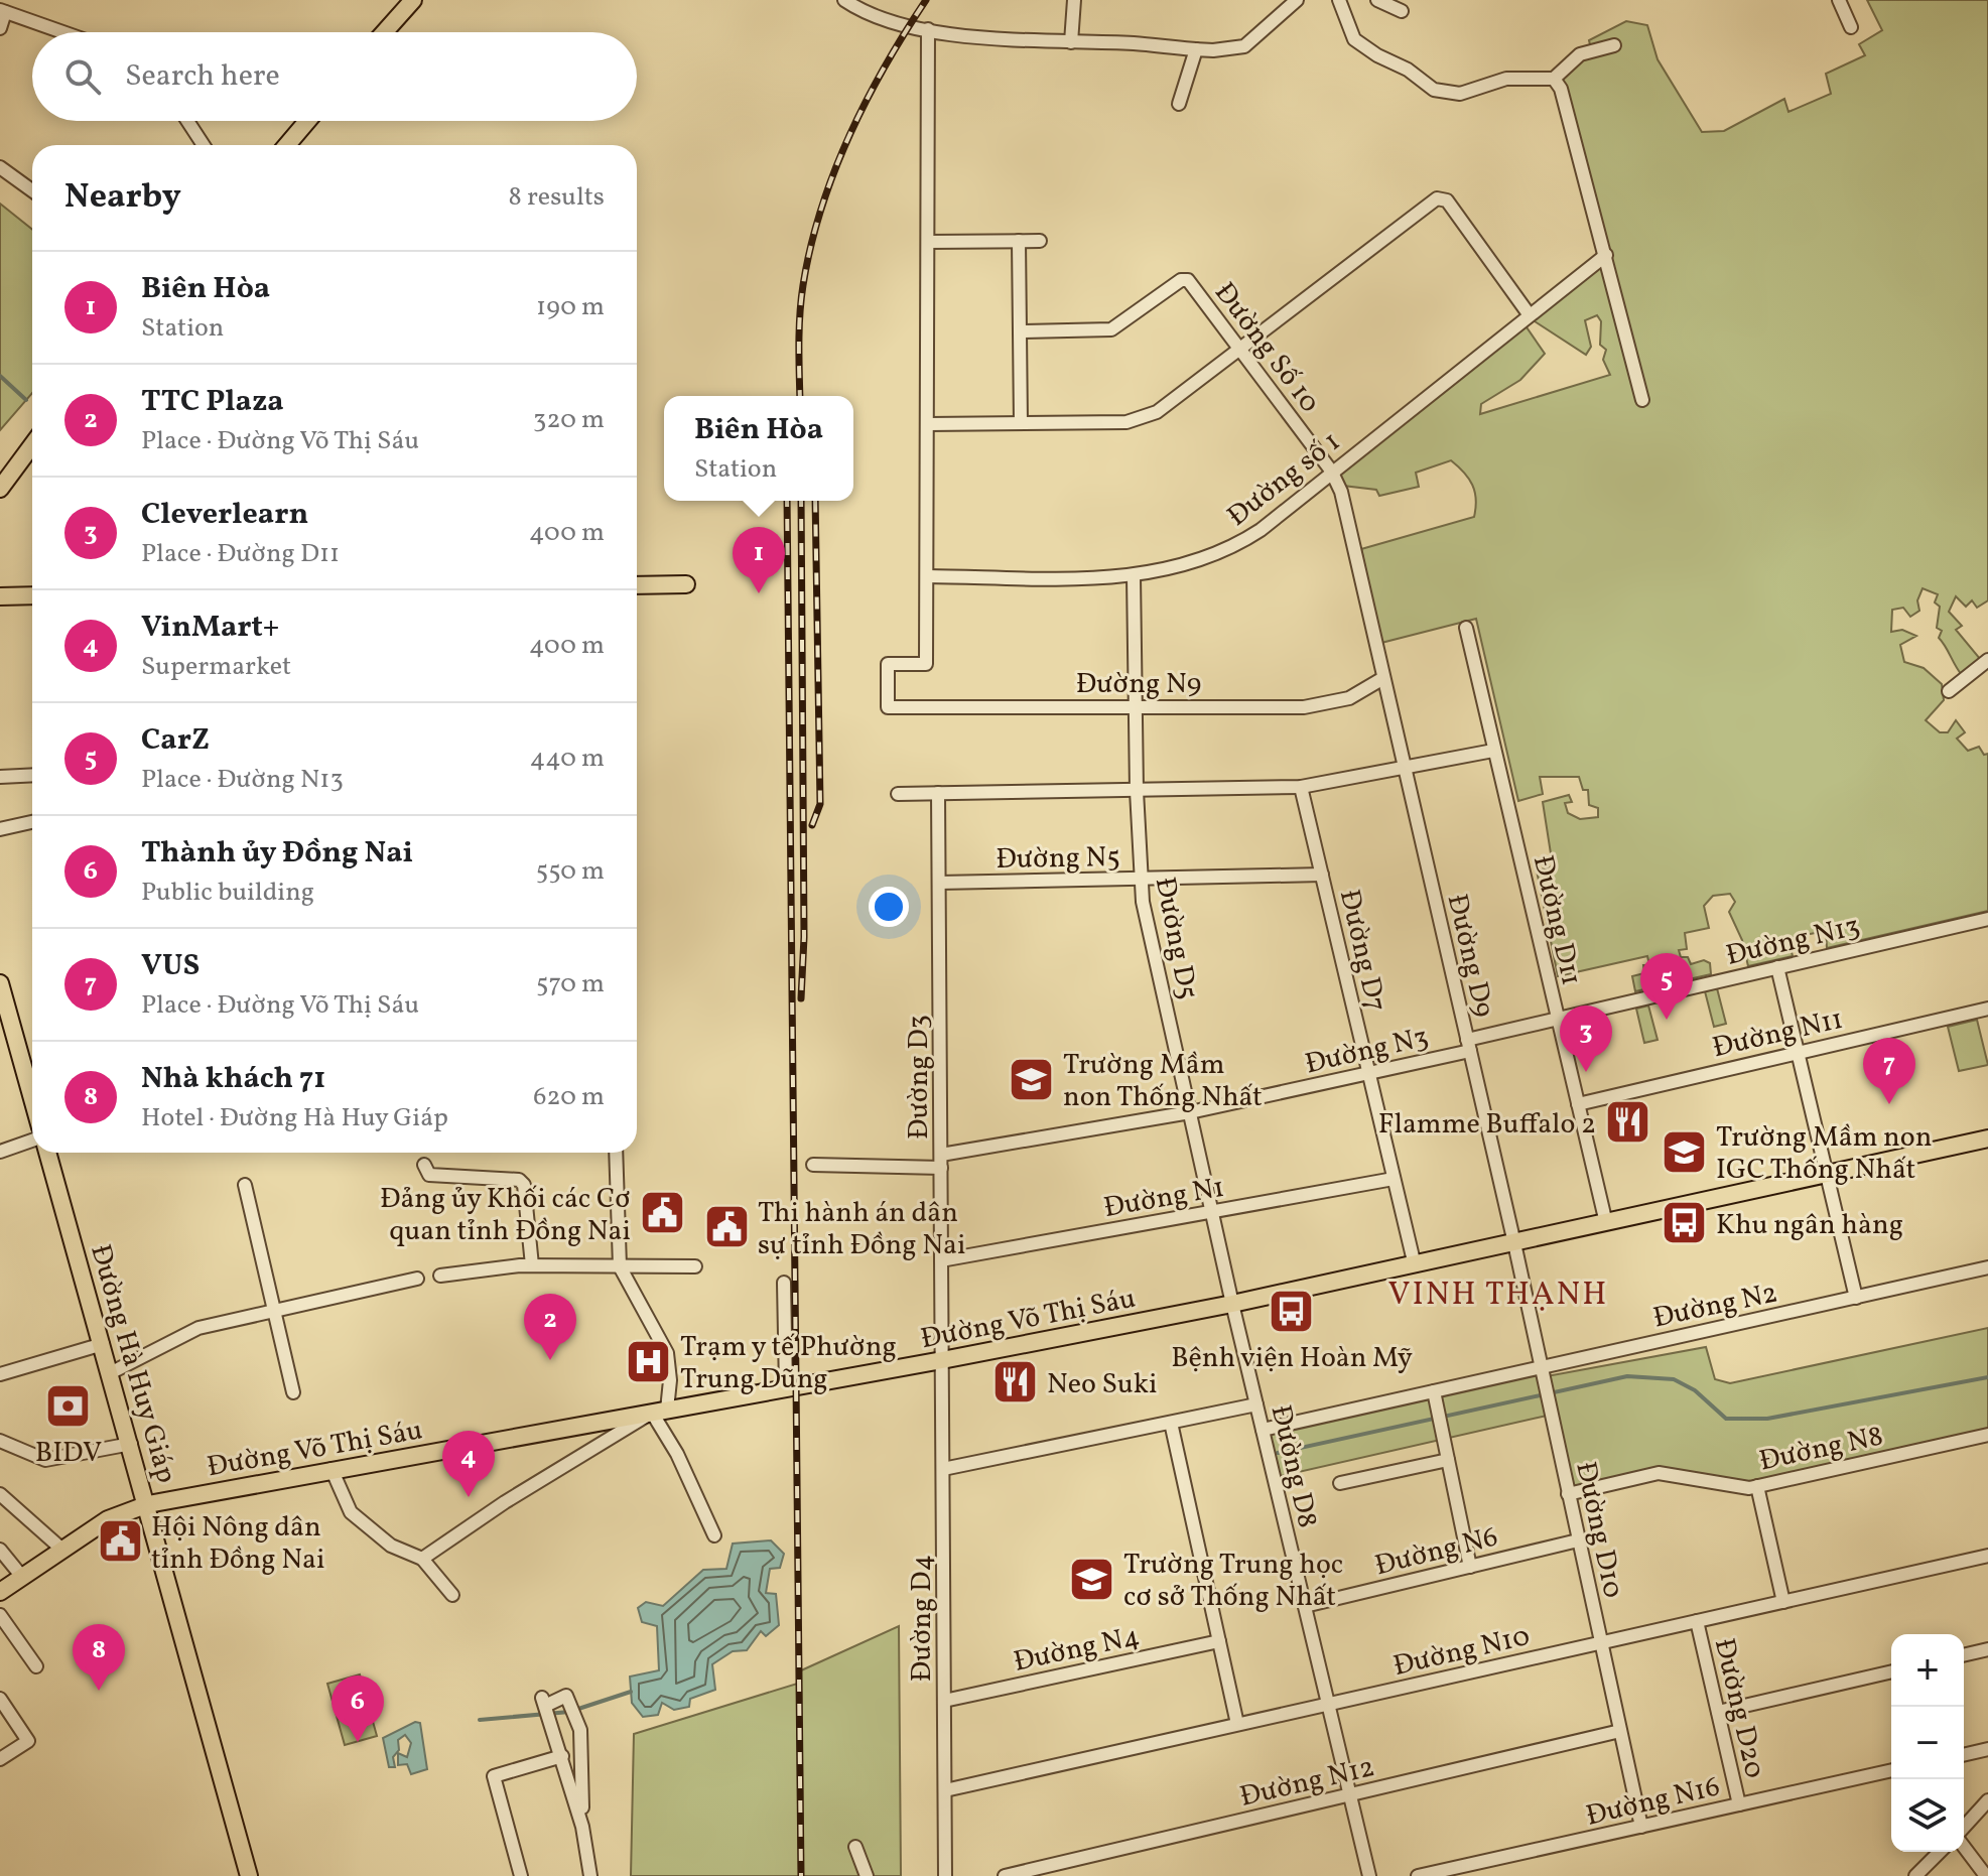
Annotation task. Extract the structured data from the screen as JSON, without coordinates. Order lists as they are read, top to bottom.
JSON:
{
  "streets": {
    "main road": ["Đường Võ Thị Sáu", "Đường Hà Huy Giáp"],
    "street": [
      "Đường Số 10",
      "Đường số 1",
      "Đường N9",
      "Đường N5",
      "Đường D11",
      "Đường D5",
      "Đường N13",
      "Đường D7",
      "Đường D9",
      "Đường N11",
      "Đường N3",
      "Đường D3",
      "Đường N1",
      "Đường N2",
      "Đường N8",
      "Đường D8",
      "Đường D10",
      "Đường N6",
      "Đường D4",
      "Đường N4",
      "Đường N10",
      "Đường D20",
      "Đường N12",
      "Đường N16"
    ]
  },
  "crossings": [
    ["Đường Số 10", "Đường số 1"],
    ["Đường Số 10", "Đường N9"],
    ["Đường Số 10", "Đường D9"],
    ["Đường số 1", "Đường N9"],
    ["Đường số 1", "Đường D5"],
    ["Đường N9", "Đường D5"],
    ["Đường N9", "Đường D9"],
    ["Đường N5", "Đường D5"],
    ["Đường N5", "Đường D7"],
    ["Đường N5", "Đường D3"],
    ["Đường D11", "Đường N13"],
    ["Đường D11", "Đường N11"],
    ["Đường D11", "Đường Võ Thị Sáu"],
    ["Đường D5", "Đường N3"],
    ["Đường D5", "Đường N1"],
    ["Đường D5", "Đường Võ Thị Sáu"],
    ["Đường D5", "Đường D8"],
    ["Đường N13", "Đường D9"],
    ["Đường N13", "Đường N3"],
    ["Đường D7", "Đường N3"],
    ["Đường D7", "Đường N1"],
    ["Đường D7", "Đường Võ Thị Sáu"],
    ["Đường D9", "Đường N3"],
    ["Đường D9", "Đường Võ Thị Sáu"],
    ["Đường D9", "Đường D10"],
    ["Đường N3", "Đường D3"],
    ["Đường D3", "Đường N1"],
    ["Đường D3", "Đường Võ Thị Sáu"],
    ["Đường D3", "Đường D4"],
    ["Đường N2", "Đường D8"],
    ["Đường N2", "Đường D10"],
    ["Đường Võ Thị Sáu", "Đường Hà Huy Giáp"],
    ["Đường Võ Thị Sáu", "Đường D8"],
    ["Đường Võ Thị Sáu", "Đường D10"],
    ["Đường Võ Thị Sáu", "Đường D4"],
    ["Đường N8", "Đường D10"],
    ["Đường D8", "Đường N6"],
    ["Đường D8", "Đường N10"],
    ["Đường D8", "Đường N12"],
    ["Đường D10", "Đường N6"],
    ["Đường D10", "Đường N10"],
    ["Đường D10", "Đường N12"],
    ["Đường D10", "Đường N16"],
    ["Đường D4", "Đường N4"],
    ["Đường D4", "Đường N10"],
    ["Đường N10", "Đường D20"],
    ["Đường D20", "Đường N16"]
  ],
  "districts": ["VINH THẠNH"],
  "places": {
    "school or university": ["Trường Mầm non Thống Nhất", "Trường Mầm non IGC Thống Nhất", "Trường Trung học cơ sở Thống Nhất"],
    "restaurant": ["Flamme Buffalo 2", "Neo Suki"],
    "public building": ["Đảng ủy Khối các Cơ quan tỉnh Đồng Nai", "Thi hành án dân sự tỉnh Đồng Nai", "Hội Nông dân tỉnh Đồng Nai"],
    "bus stop": ["Khu ngân hàng", "Bệnh viện Hoàn Mỹ"],
    "hospital": ["Trạm y tế Phường Trung Dũng"],
    "bank": ["BIDV"]
  },
  "page": {
    "search": "Search here",
    "heading": ["Nearby", "8 results"],
    "list": [
      {
        "mark": "1",
        "name": "Biên Hòa",
        "note": "Station",
        "value": "190 m"
      },
      {
        "mark": "2",
        "name": "TTC Plaza",
        "note": "Place · Đường Võ Thị Sáu",
        "value": "320 m"
      },
      {
        "mark": "3",
        "name": "Cleverlearn",
        "note": "Place · Đường D11",
        "value": "400 m"
      },
      {
        "mark": "4",
        "name": "VinMart+",
        "note": "Supermarket",
        "value": "400 m"
      },
      {
        "mark": "5",
        "name": "CarZ",
        "note": "Place · Đường N13",
        "value": "440 m"
      },
      {
        "mark": "6",
        "name": "Thành ủy Đồng Nai",
        "note": "Public building",
        "value": "550 m"
      },
      {
        "mark": "7",
        "name": "VUS",
        "note": "Place · Đường Võ Thị Sáu",
        "value": "570 m"
      },
      {
        "mark": "8",
        "name": "Nhà khách 71",
        "note": "Hotel · Đường Hà Huy Giáp",
        "value": "620 m"
      }
    ],
    "popup": ["Biên Hòa", "Station"],
    "pins": [
      "1",
      "5",
      "3",
      "7",
      "2",
      "4",
      "8",
      "6"
    ],
    "map_buttons": ["+", "−"]
  }
}
